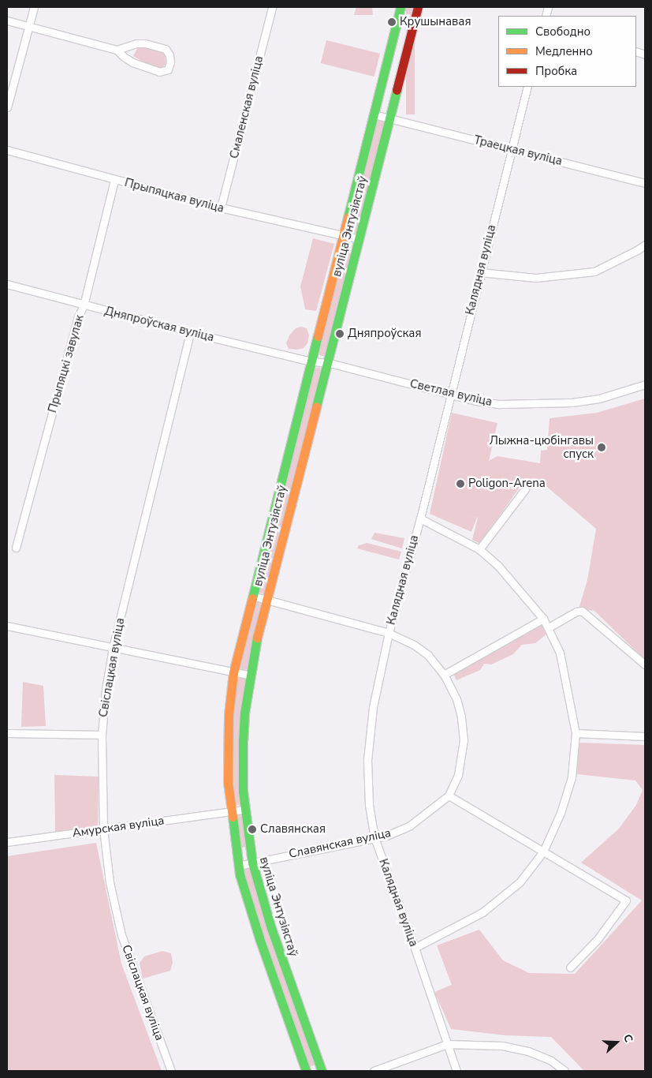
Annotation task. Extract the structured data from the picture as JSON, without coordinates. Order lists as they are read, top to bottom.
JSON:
{
  "streets": {
    "street": [
      "Смаленская вуліца",
      "Траецкая вуліца",
      "Прыпяцкая вуліца",
      "вуліца Энтузіястаў",
      "Калядная вуліца",
      "Дняпроўская вуліца",
      "Прыпяцкі завулак",
      "Светлая вуліца",
      "Свіслацкая вуліца",
      "Амурская вуліца",
      "Славянская вуліца"
    ]
  },
  "crossings": [
    ["Смаленская вуліца", "Прыпяцкая вуліца"],
    ["Траецкая вуліца", "вуліца Энтузіястаў"],
    ["Траецкая вуліца", "Калядная вуліца"],
    ["Прыпяцкая вуліца", "вуліца Энтузіястаў"],
    ["Прыпяцкая вуліца", "Прыпяцкі завулак"],
    ["вуліца Энтузіястаў", "Дняпроўская вуліца"],
    ["вуліца Энтузіястаў", "Светлая вуліца"],
    ["вуліца Энтузіястаў", "Амурская вуліца"],
    ["вуліца Энтузіястаў", "Славянская вуліца"],
    ["Калядная вуліца", "Светлая вуліца"],
    ["Калядная вуліца", "Славянская вуліца"],
    ["Дняпроўская вуліца", "Прыпяцкі завулак"],
    ["Дняпроўская вуліца", "Светлая вуліца"],
    ["Дняпроўская вуліца", "Свіслацкая вуліца"],
    ["Свіслацкая вуліца", "Амурская вуліца"]
  ],
  "places": [
    "Крушынавая",
    "Дняпроўская",
    "Лыжна-цюбінгавы спуск",
    "Poligon-Arena",
    "Славянская"
  ],
  "legend": ["Свободно", "Медленно", "Пробка"],
  "north": "right"
}
